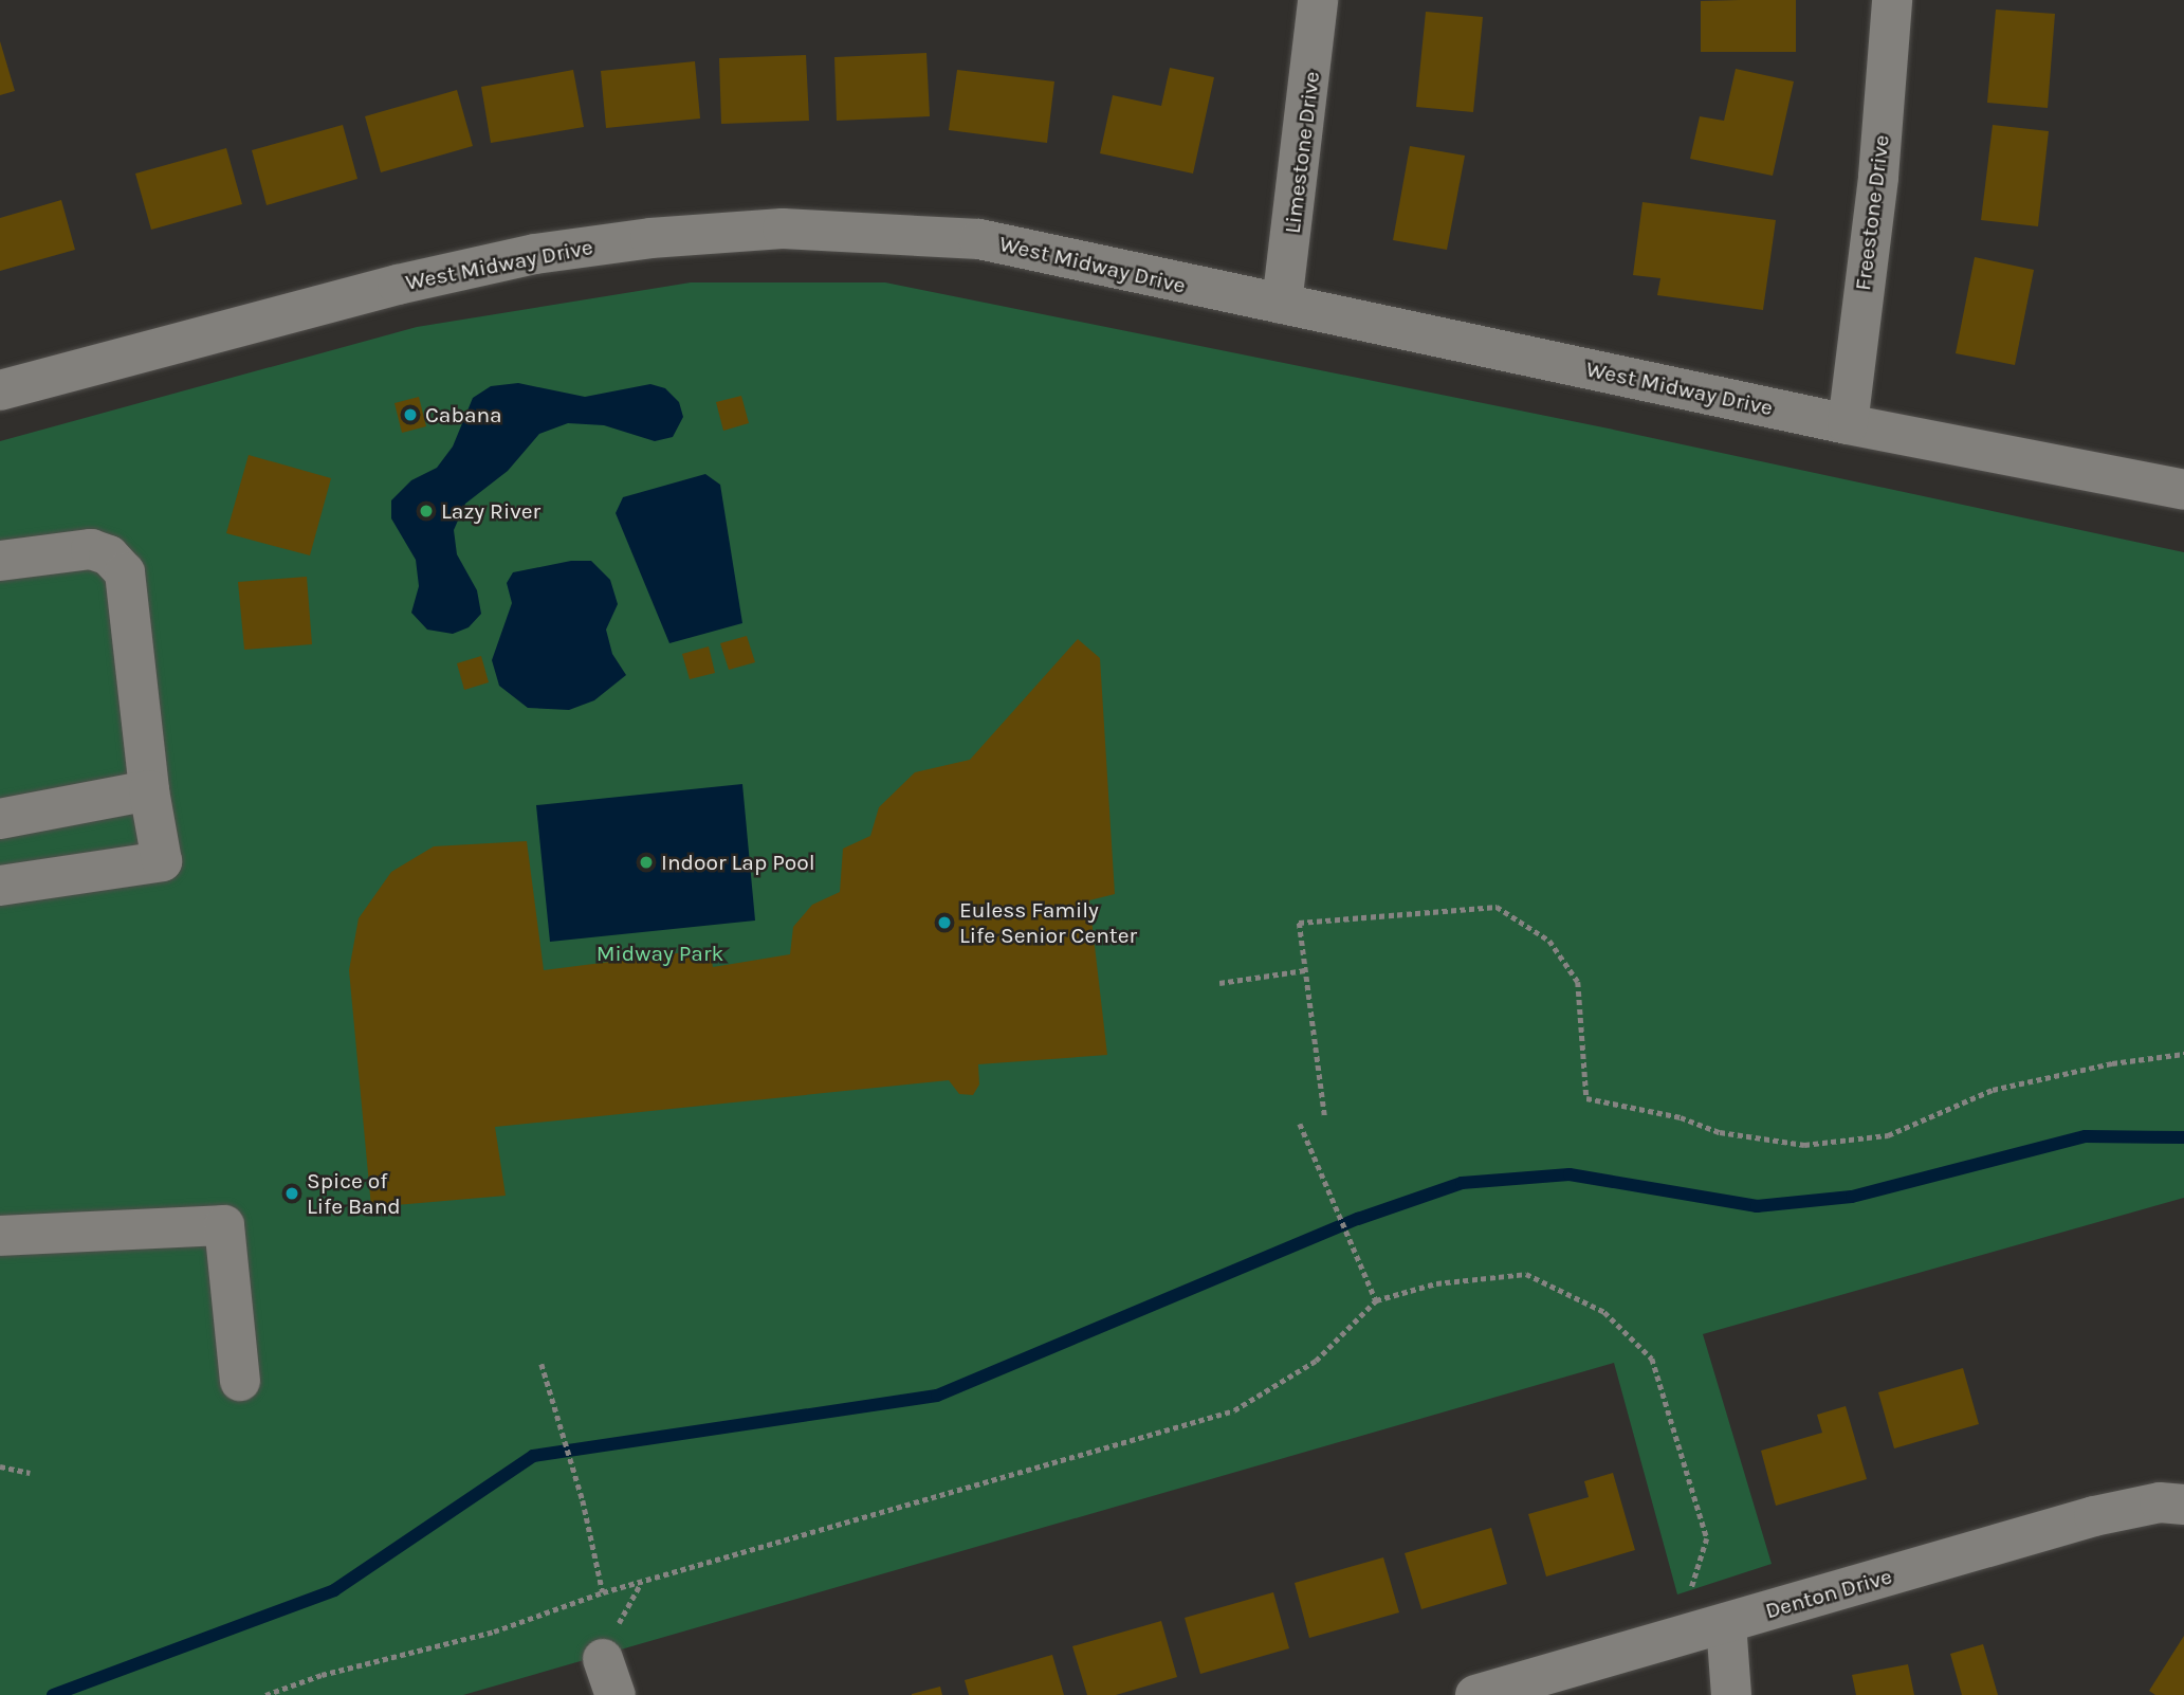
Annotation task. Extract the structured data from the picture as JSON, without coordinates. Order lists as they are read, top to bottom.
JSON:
{
  "streets": {
    "street": [
      "Limestone Drive",
      "Freestone Drive",
      "West Midway Drive",
      "Denton Drive"
    ]
  },
  "crossings": [
    ["Limestone Drive", "West Midway Drive"],
    ["Freestone Drive", "West Midway Drive"]
  ],
  "parks": ["Midway Park"],
  "places": [
    "Cabana",
    "Lazy River",
    "Indoor Lap Pool",
    "Euless Family Life Senior Center",
    "Spice of Life Band"
  ]
}
